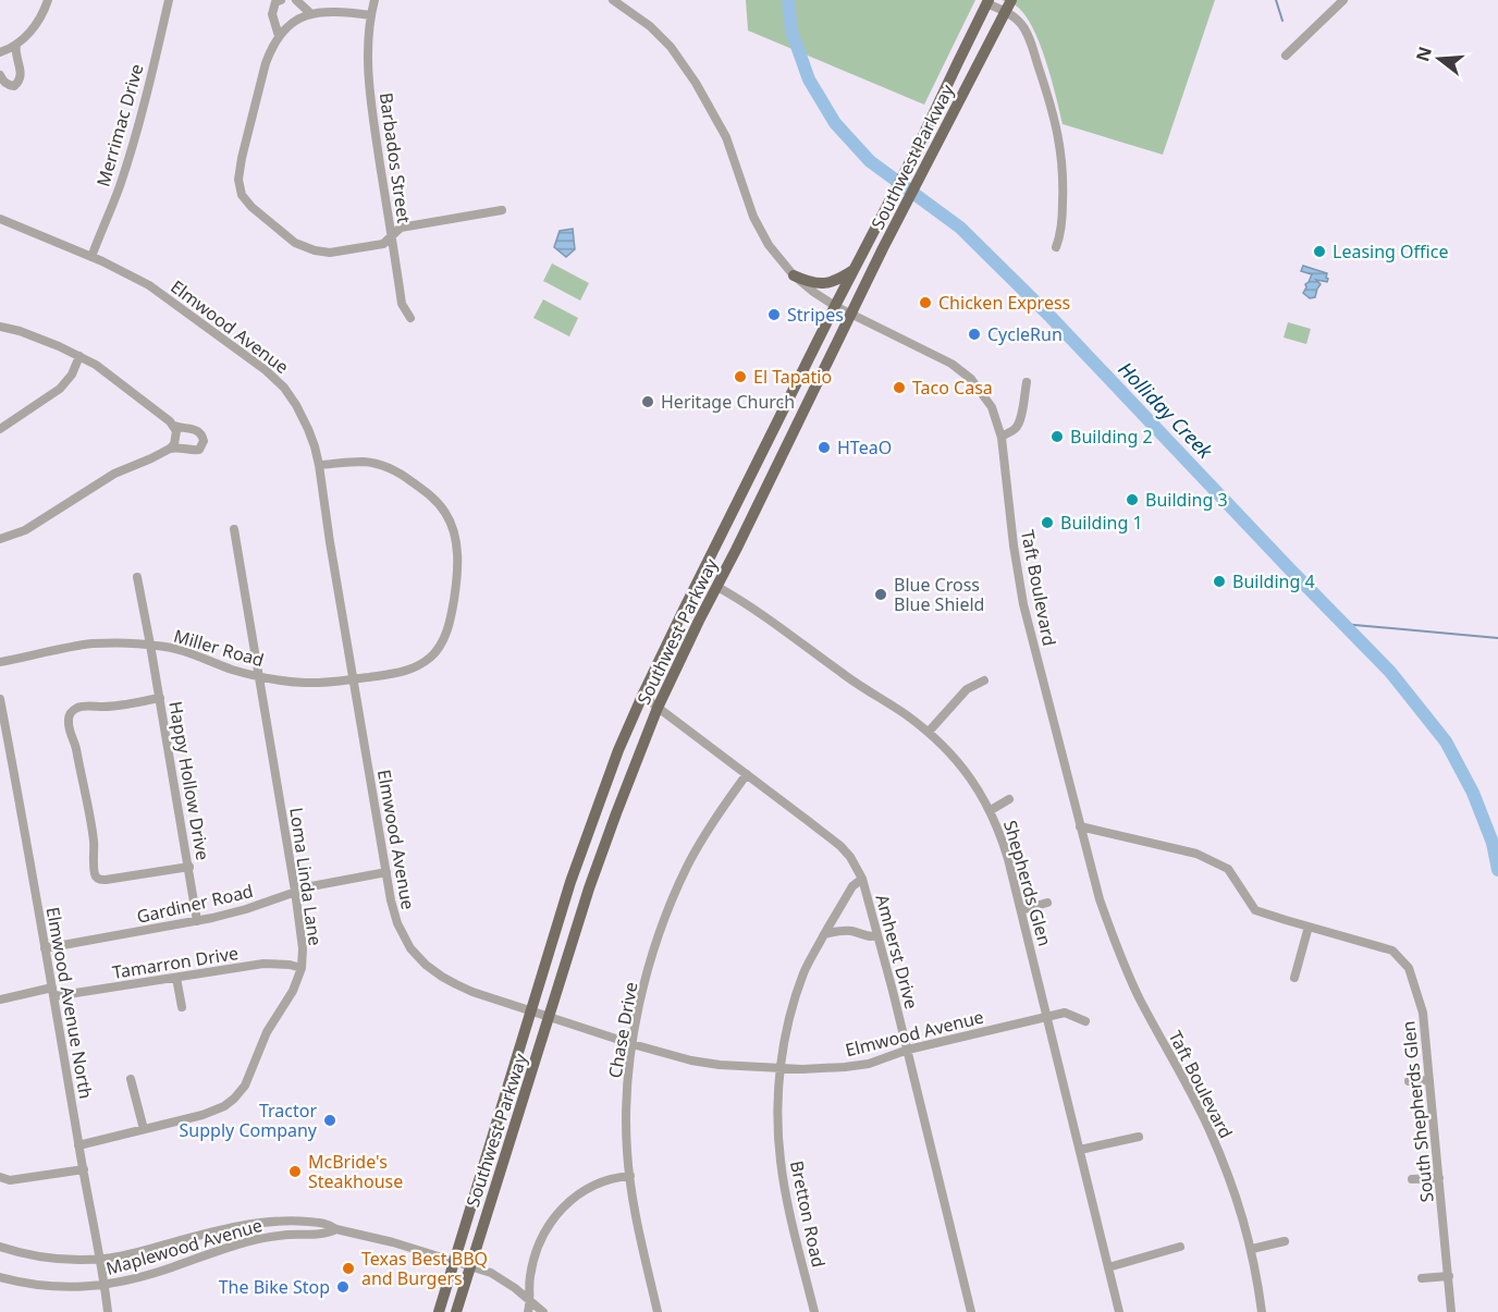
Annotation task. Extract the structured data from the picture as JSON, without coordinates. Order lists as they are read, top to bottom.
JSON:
{
  "streets": {
    "main road": ["Southwest Parkway"],
    "street": [
      "Merrimac Drive",
      "Barbados Street",
      "Elmwood Avenue",
      "Taft Boulevard",
      "Miller Road",
      "Happy Hollow Drive",
      "Loma Linda Lane",
      "Shepherds Glen",
      "Gardiner Road",
      "Amherst Drive",
      "Tamarron Drive",
      "Elmwood Avenue North",
      "Chase Drive",
      "South Shepherds Glen",
      "Bretton Road",
      "Maplewood Avenue"
    ]
  },
  "crossings": [
    ["Merrimac Drive", "Elmwood Avenue"],
    ["Southwest Parkway", "Elmwood Avenue"],
    ["Southwest Parkway", "Taft Boulevard"],
    ["Southwest Parkway", "Shepherds Glen"],
    ["Southwest Parkway", "Amherst Drive"],
    ["Southwest Parkway", "Maplewood Avenue"],
    ["Elmwood Avenue", "Miller Road"],
    ["Elmwood Avenue", "Shepherds Glen"],
    ["Elmwood Avenue", "Gardiner Road"],
    ["Elmwood Avenue", "Amherst Drive"],
    ["Elmwood Avenue", "Chase Drive"],
    ["Elmwood Avenue", "Bretton Road"],
    ["Taft Boulevard", "South Shepherds Glen"],
    ["Miller Road", "Happy Hollow Drive"],
    ["Miller Road", "Loma Linda Lane"],
    ["Happy Hollow Drive", "Gardiner Road"],
    ["Loma Linda Lane", "Gardiner Road"],
    ["Loma Linda Lane", "Tamarron Drive"],
    ["Loma Linda Lane", "Elmwood Avenue North"],
    ["Gardiner Road", "Elmwood Avenue North"],
    ["Amherst Drive", "Chase Drive"],
    ["Amherst Drive", "Bretton Road"],
    ["Tamarron Drive", "Elmwood Avenue North"],
    ["Elmwood Avenue North", "Maplewood Avenue"]
  ],
  "water": ["Holliday Creek"],
  "places": [
    "Leasing Office",
    "Chicken Express",
    "Stripes",
    "CycleRun",
    "El Tapatio",
    "Taco Casa",
    "Heritage Church",
    "Building 2",
    "HTeaO",
    "Building 3",
    "Building 1",
    "Building 4",
    "Blue Cross Blue Shield",
    "Tractor Supply Company",
    "McBride's Steakhouse",
    "Texas Best BBQ and Burgers",
    "The Bike Stop"
  ],
  "north": "left"
}
